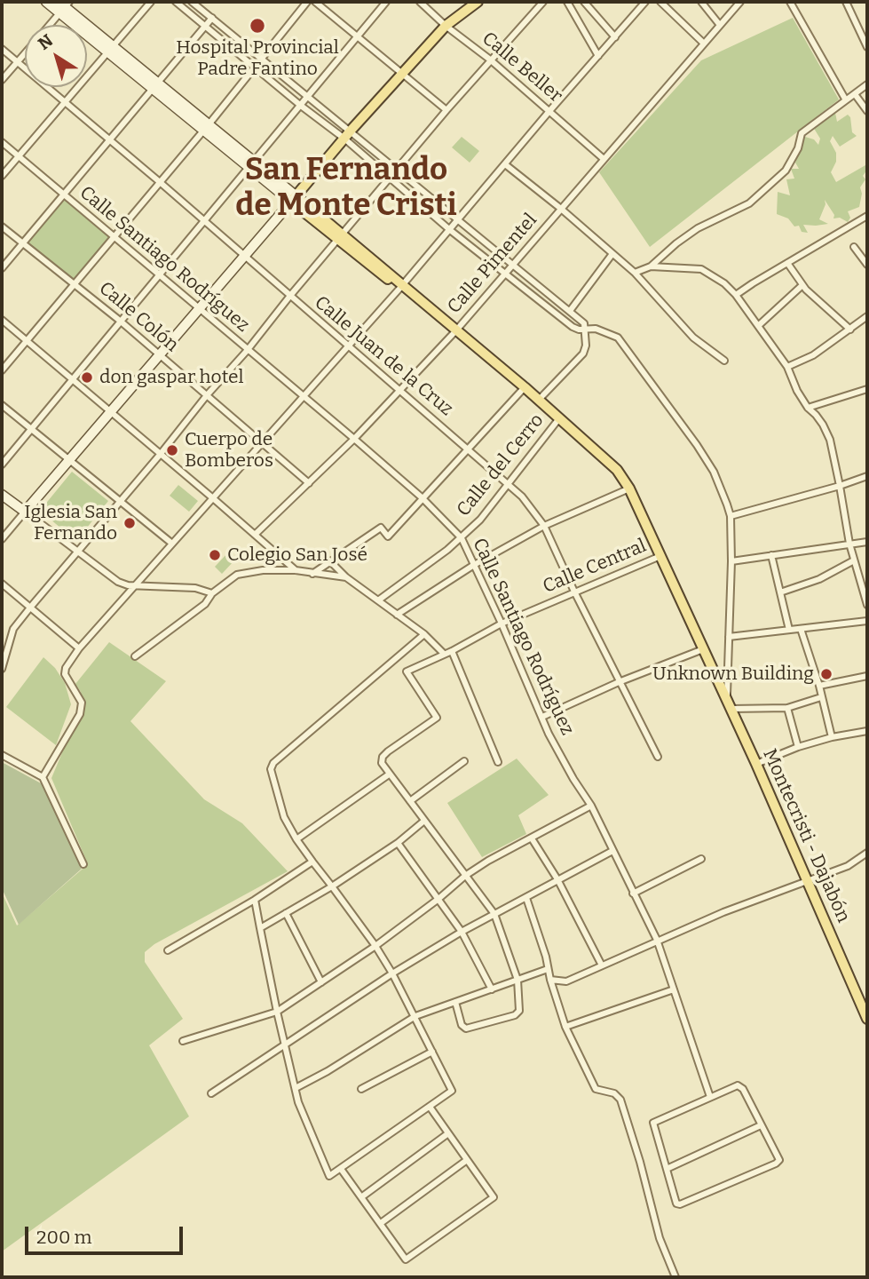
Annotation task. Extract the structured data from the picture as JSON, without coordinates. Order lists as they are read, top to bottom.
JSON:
{
  "streets": {
    "main road": ["Montecristi - Dajabón"],
    "street": [
      "Calle Beller",
      "Calle Santiago Rodríguez",
      "Calle Pimentel",
      "Calle Colón",
      "Calle Juan de la Cruz",
      "Calle del Cerro",
      "Calle Central"
    ]
  },
  "crossings": [
    ["Calle Beller", "Calle Pimentel"],
    ["Calle Santiago Rodríguez", "Calle Pimentel"],
    ["Calle Santiago Rodríguez", "Calle del Cerro"],
    ["Calle Santiago Rodríguez", "Calle Central"],
    ["Calle Pimentel", "Calle Colón"],
    ["Calle Pimentel", "Calle Juan de la Cruz"],
    ["Calle Pimentel", "Montecristi - Dajabón"],
    ["Calle Juan de la Cruz", "Calle del Cerro"],
    ["Calle Juan de la Cruz", "Calle Central"],
    ["Calle del Cerro", "Montecristi - Dajabón"],
    ["Calle Central", "Montecristi - Dajabón"]
  ],
  "districts": ["San Fernando de Monte Cristi"],
  "places": [
    "Hospital Provincial Padre Fantino",
    "don gaspar hotel",
    "Cuerpo de Bomberos",
    "Iglesia San Fernando",
    "Colegio San José",
    "Unknown Building"
  ],
  "scale_bar": "200 m",
  "north": "top left"
}
